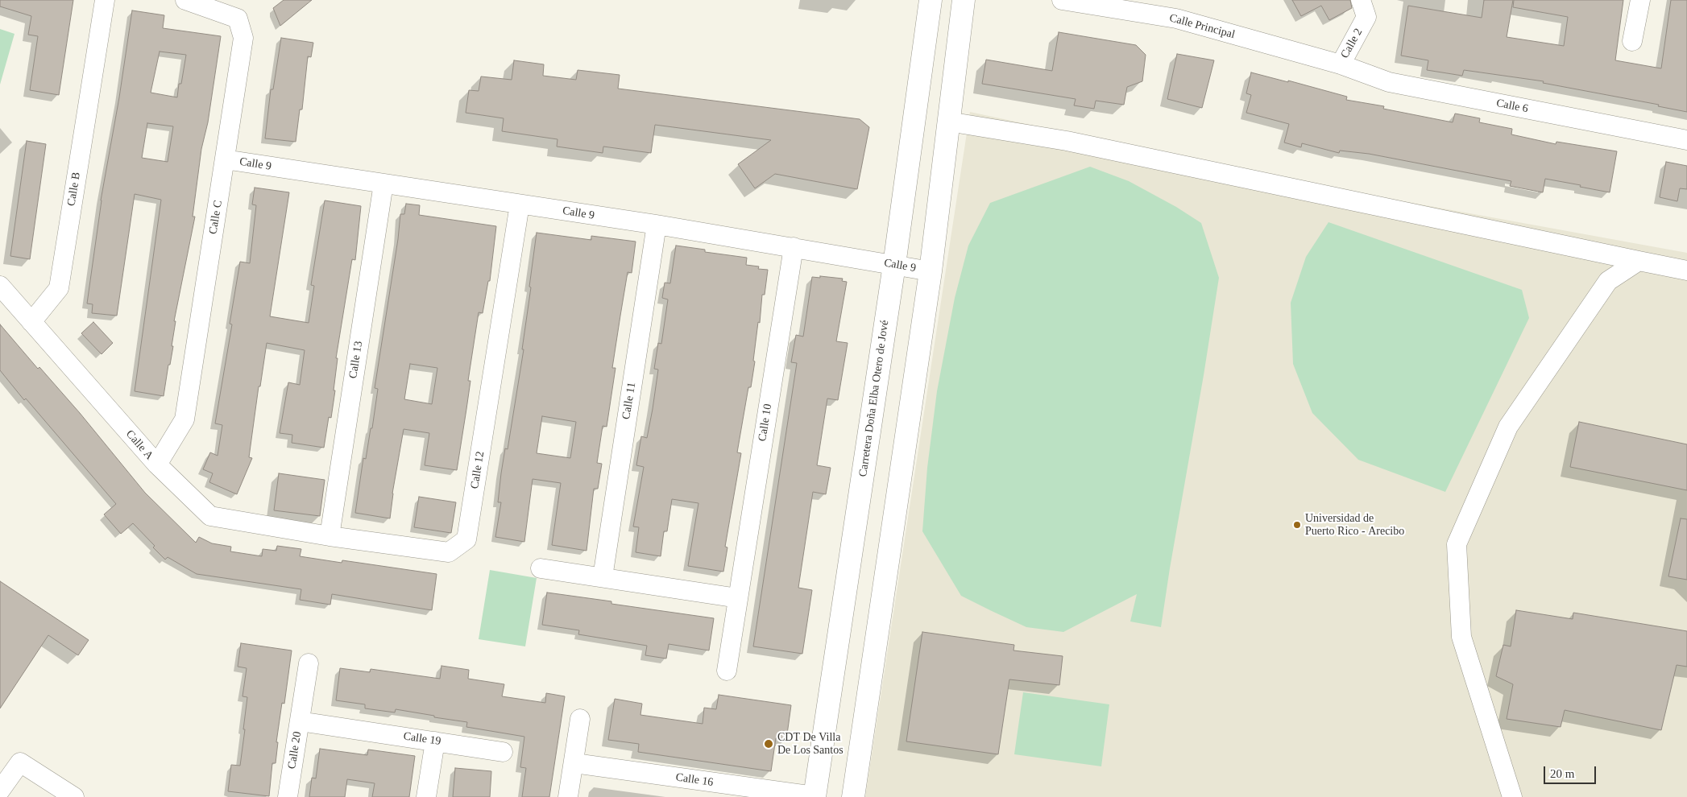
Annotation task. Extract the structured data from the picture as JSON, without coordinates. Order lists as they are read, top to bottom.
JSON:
{
  "streets": {
    "street": [
      "Calle Principal",
      "Calle 2",
      "Calle 6",
      "Calle 9",
      "Calle B",
      "Calle C",
      "Calle 13",
      "Carretera Doña Elba Otero de Jové",
      "Calle 11",
      "Calle 10",
      "Calle A",
      "Calle 12",
      "Calle 19",
      "Calle 20",
      "Calle 16"
    ]
  },
  "crossings": [
    ["Calle Principal", "Calle 2"],
    ["Calle Principal", "Calle 6"],
    ["Calle 2", "Calle 6"],
    ["Calle 9", "Calle C"],
    ["Calle 9", "Calle 13"],
    ["Calle 9", "Carretera Doña Elba Otero de Jové"],
    ["Calle 9", "Calle 11"],
    ["Calle 9", "Calle 10"],
    ["Calle 9", "Calle 12"],
    ["Calle B", "Calle A"],
    ["Calle C", "Calle A"],
    ["Calle 13", "Calle 12"],
    ["Carretera Doña Elba Otero de Jové", "Calle 16"],
    ["Calle A", "Calle 12"],
    ["Calle 19", "Calle 20"]
  ],
  "places": ["Universidad de Puerto Rico - Arecibo", "CDT De Villa De Los Santos"],
  "scale_bar": "20 m"
}
